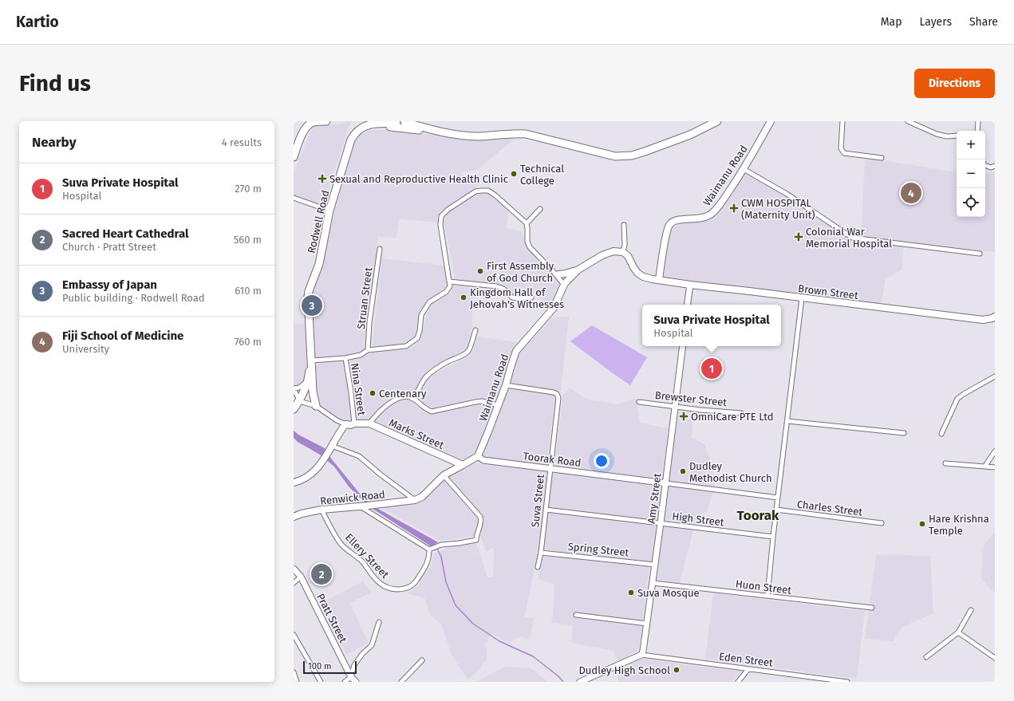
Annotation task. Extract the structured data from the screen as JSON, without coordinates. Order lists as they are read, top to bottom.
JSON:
{
  "streets": {
    "highway": ["Rodwell Road"],
    "main road": [
      "Waimanu Road",
      "Brown Street",
      "Marks Street",
      "Toorak Road",
      "Renwick Road",
      "Amy Street",
      "Pratt Street"
    ],
    "street": [
      "Struan Street",
      "Nina Street",
      "Brewster Street",
      "Suva Street",
      "Charles Street",
      "High Street",
      "Spring Street",
      "Ellery Street",
      "Huon Street",
      "Eden Street"
    ]
  },
  "crossings": [
    ["Waimanu Road", "Brown Street"],
    ["Waimanu Road", "Toorak Road"],
    ["Waimanu Road", "Suva Street"],
    ["Nina Street", "Marks Street"],
    ["Brewster Street", "Amy Street"],
    ["Toorak Road", "Amy Street"],
    ["Toorak Road", "Suva Street"],
    ["Renwick Road", "Ellery Street"],
    ["Amy Street", "High Street"],
    ["Amy Street", "Spring Street"],
    ["Amy Street", "Huon Street"],
    ["Amy Street", "Eden Street"],
    ["Suva Street", "High Street"],
    ["Suva Street", "Spring Street"]
  ],
  "districts": ["Toorak"],
  "places": {
    "other": [
      "Technical College",
      "First Assembly of God Church",
      "Kingdom Hall of Jehovah's Witnesses",
      "Centenary",
      "Dudley Methodist Church",
      "Hare Krishna Temple",
      "Suva Mosque",
      "Dudley High School"
    ],
    "health": [
      "Sexual and Reproductive Health Clinic",
      "CWM HOSPITAL (Maternity Unit)",
      "Colonial War Memorial Hospital",
      "OmniCare PTE Ltd"
    ]
  },
  "scale_bar": "100 m",
  "page": {
    "header": "Kartio",
    "nav": ["Map", "Layers", "Share"],
    "buttons": "Directions",
    "title": "Find us",
    "heading": ["Nearby", "4 results"],
    "map_buttons": ["+", "−"],
    "list": [
      {
        "mark": "1",
        "name": "Suva Private Hospital",
        "note": "Hospital",
        "value": "270 m"
      },
      {
        "mark": "2",
        "name": "Sacred Heart Cathedral",
        "note": "Church · Pratt Street",
        "value": "560 m"
      },
      {
        "mark": "3",
        "name": "Embassy of Japan",
        "note": "Public building · Rodwell Road",
        "value": "610 m"
      },
      {
        "mark": "4",
        "name": "Fiji School of Medicine",
        "note": "University",
        "value": "760 m"
      }
    ],
    "pins": [
      "4",
      "3",
      "1",
      "2"
    ],
    "popup": ["Suva Private Hospital", "Hospital"],
    "scale": "100 m"
  }
}
